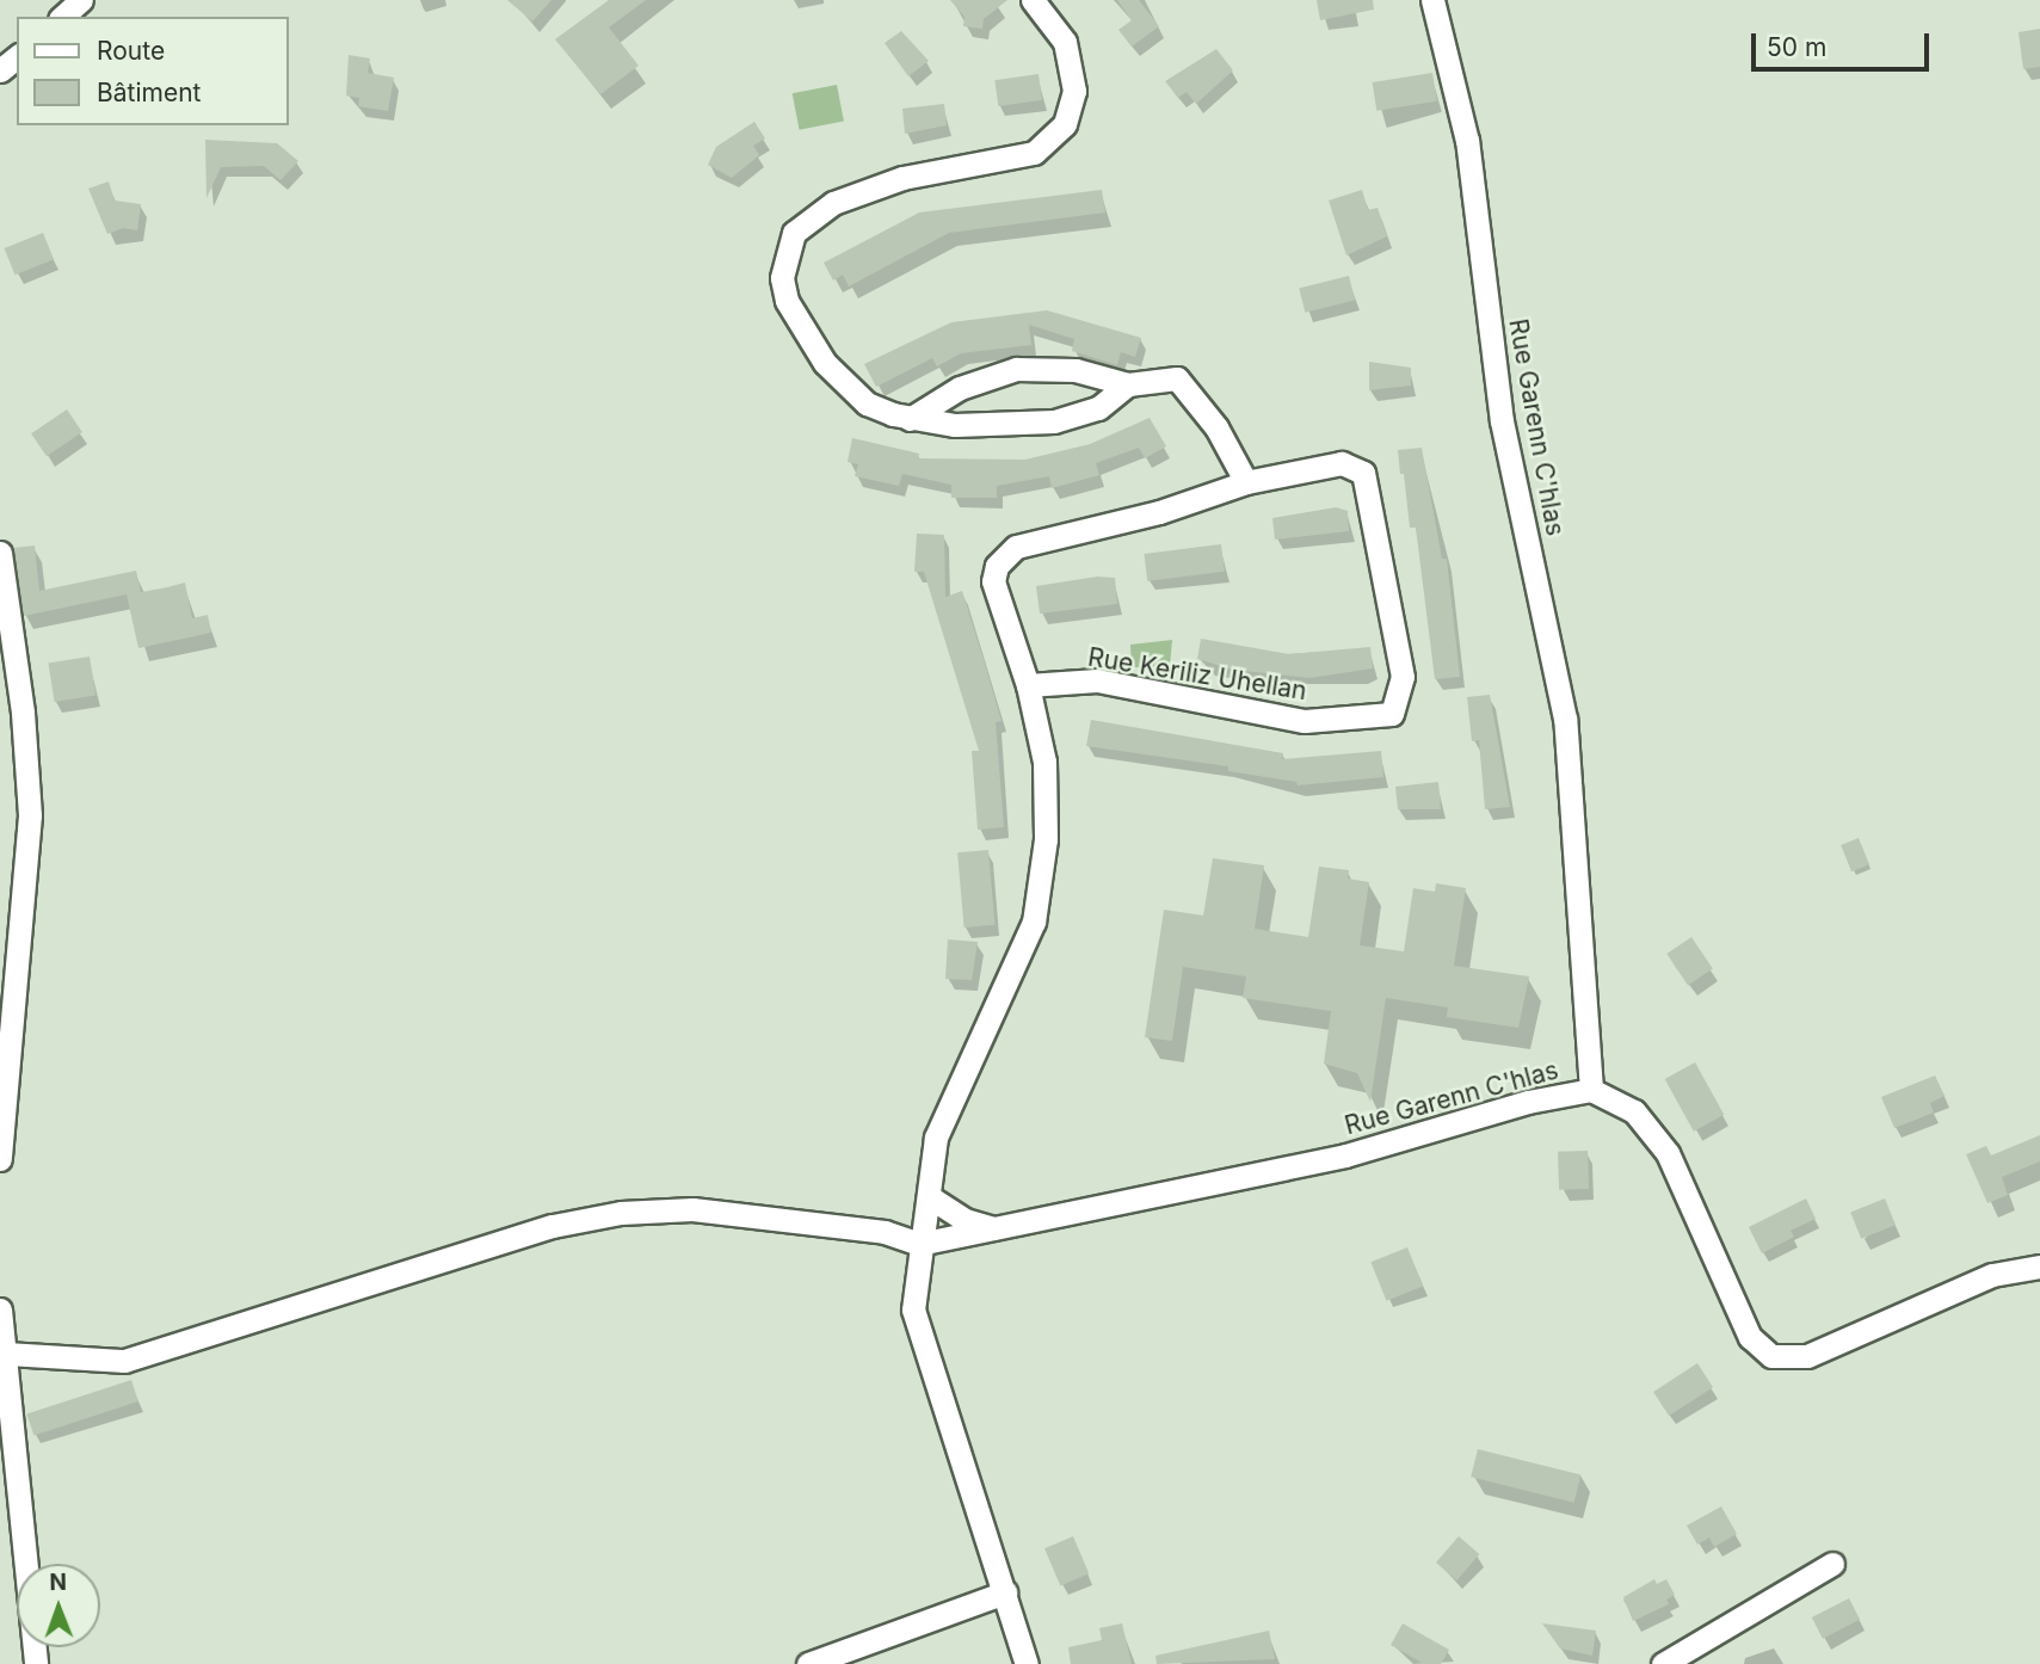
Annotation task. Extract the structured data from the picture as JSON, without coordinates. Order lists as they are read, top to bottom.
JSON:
{
  "streets": {
    "street": ["Rue Garenn C'hlas", "Rue Keriliz Uhellan"]
  },
  "crossings": [
    ["Rue Garenn C'hlas", "Rue Keriliz Uhellan"]
  ],
  "legend": ["Route", "Bâtiment"],
  "scale_bar": "50 m",
  "north": "top"
}
